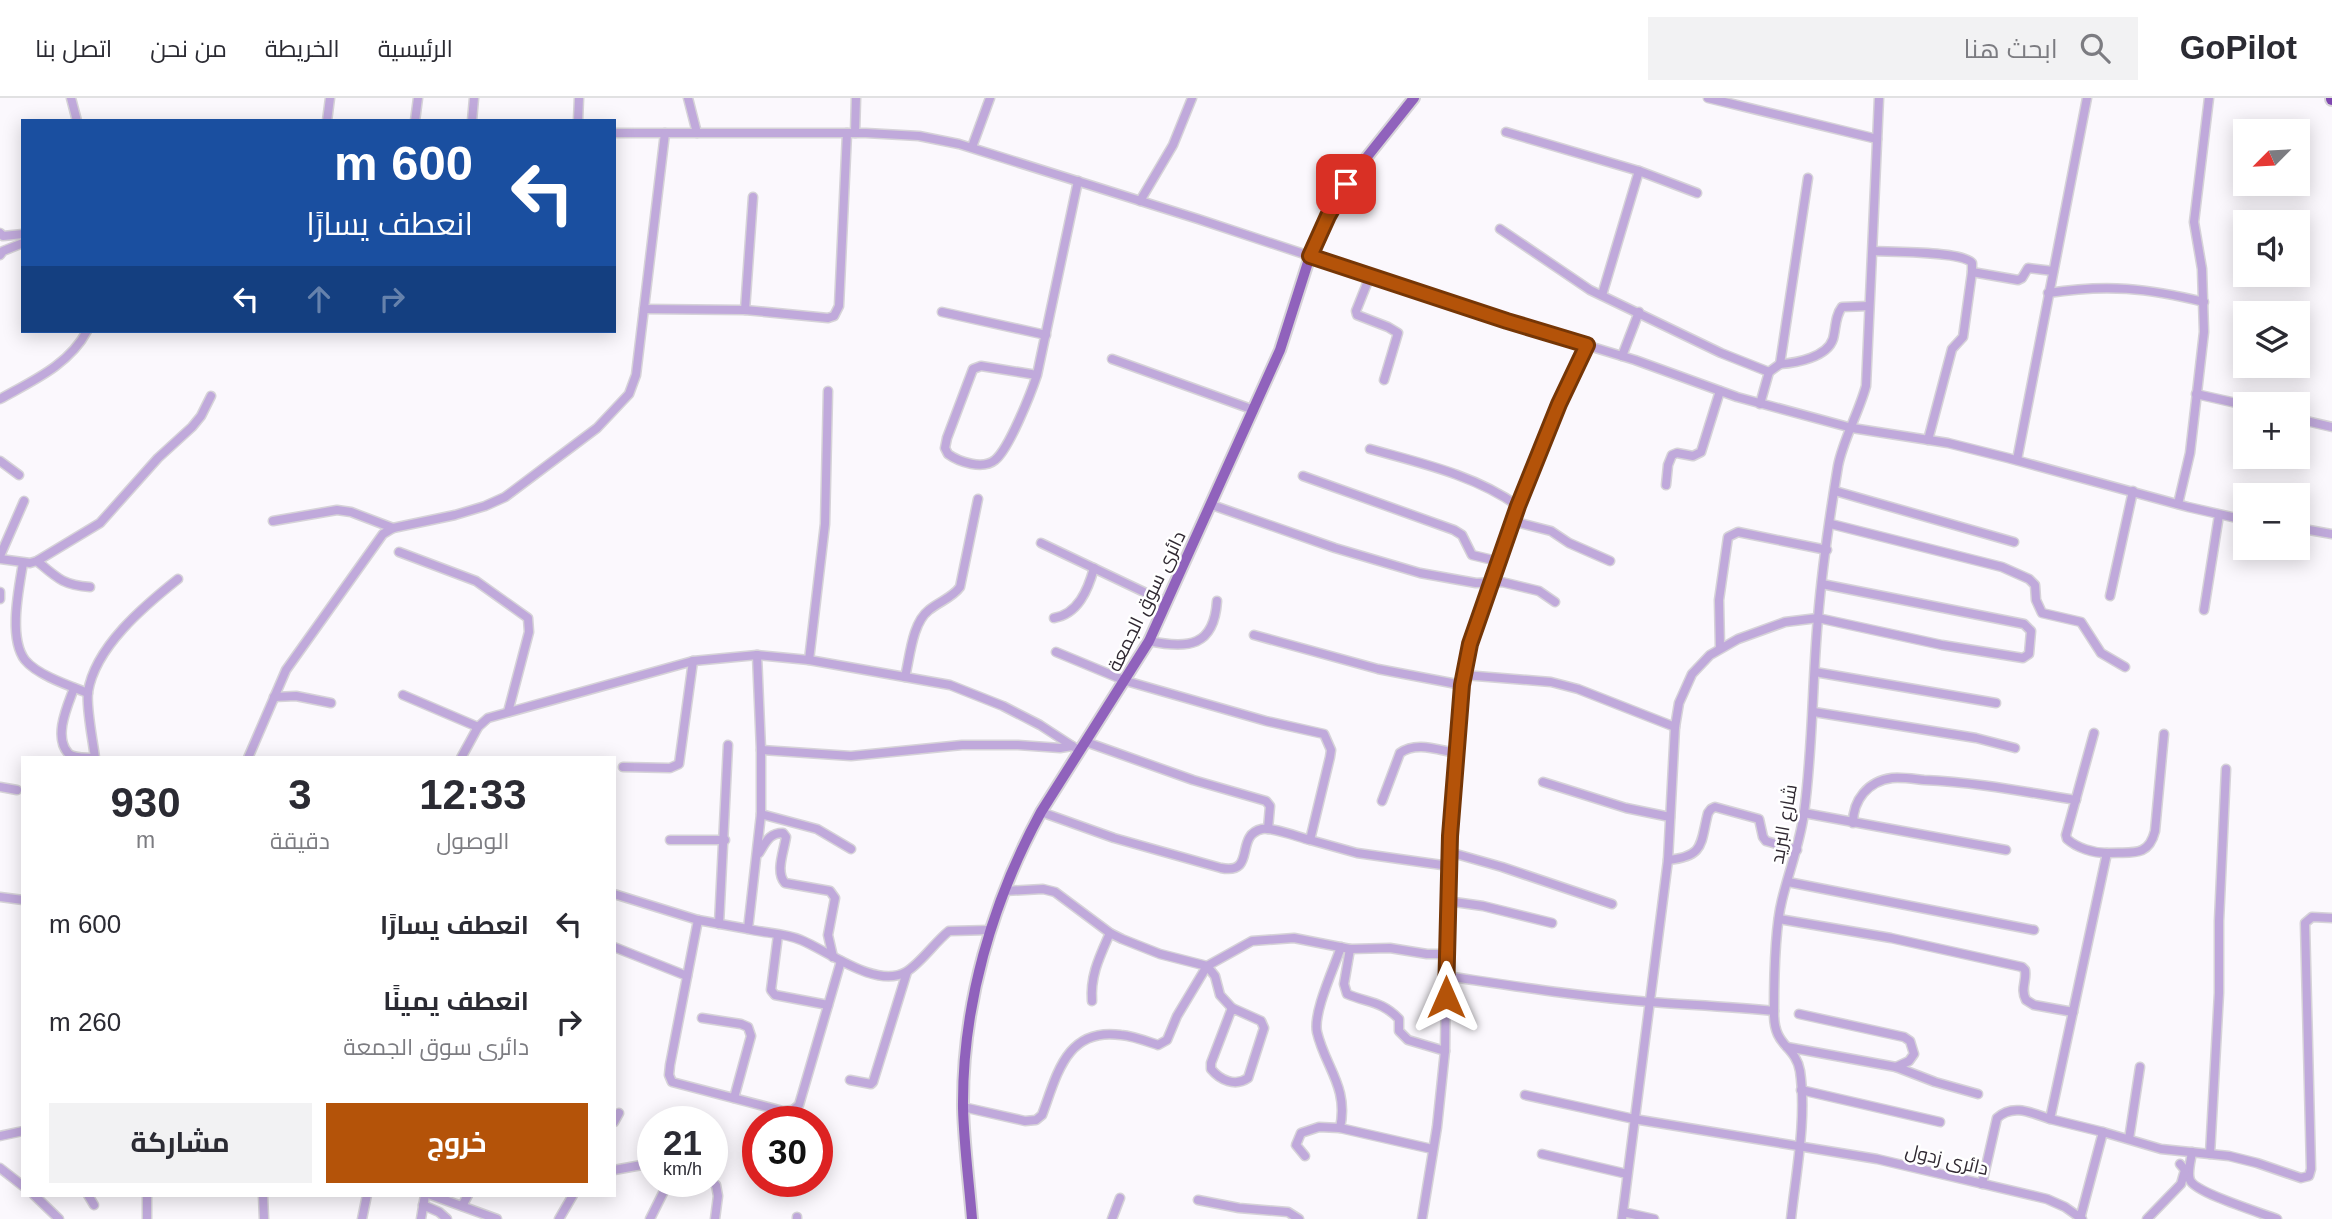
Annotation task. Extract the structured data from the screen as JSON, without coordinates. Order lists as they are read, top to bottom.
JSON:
{
  "streets": {
    "main road": ["دائرى سوق الجمعة"],
    "street": ["شارع البريد", "دائرى زدول"]
  },
  "crossings": [
    ["شارع البريد", "دائرى زدول"]
  ],
  "north": "bottom left",
  "page": {
    "header": "GoPilot",
    "search": "ابحث هنا",
    "nav": [
      "الرئيسية",
      "الخريطة",
      "من نحن",
      "اتصل بنا"
    ],
    "map_buttons": ["+", "−"],
    "turn": ["600 m", "انعطف يسارًا"],
    "eta": [
      "12:33",
      "الوصول",
      "3",
      "دقيقة",
      "930",
      "m"
    ],
    "list": [
      {
        "name": "انعطف يسارًا",
        "value": "600 m"
      },
      {
        "name": "انعطف يمينًا",
        "note": "دائرى سوق الجمعة",
        "value": "260 m"
      }
    ],
    "buttons": ["خروج", "مشاركة"],
    "speed": "21 km/h",
    "limit": "30"
  }
}
